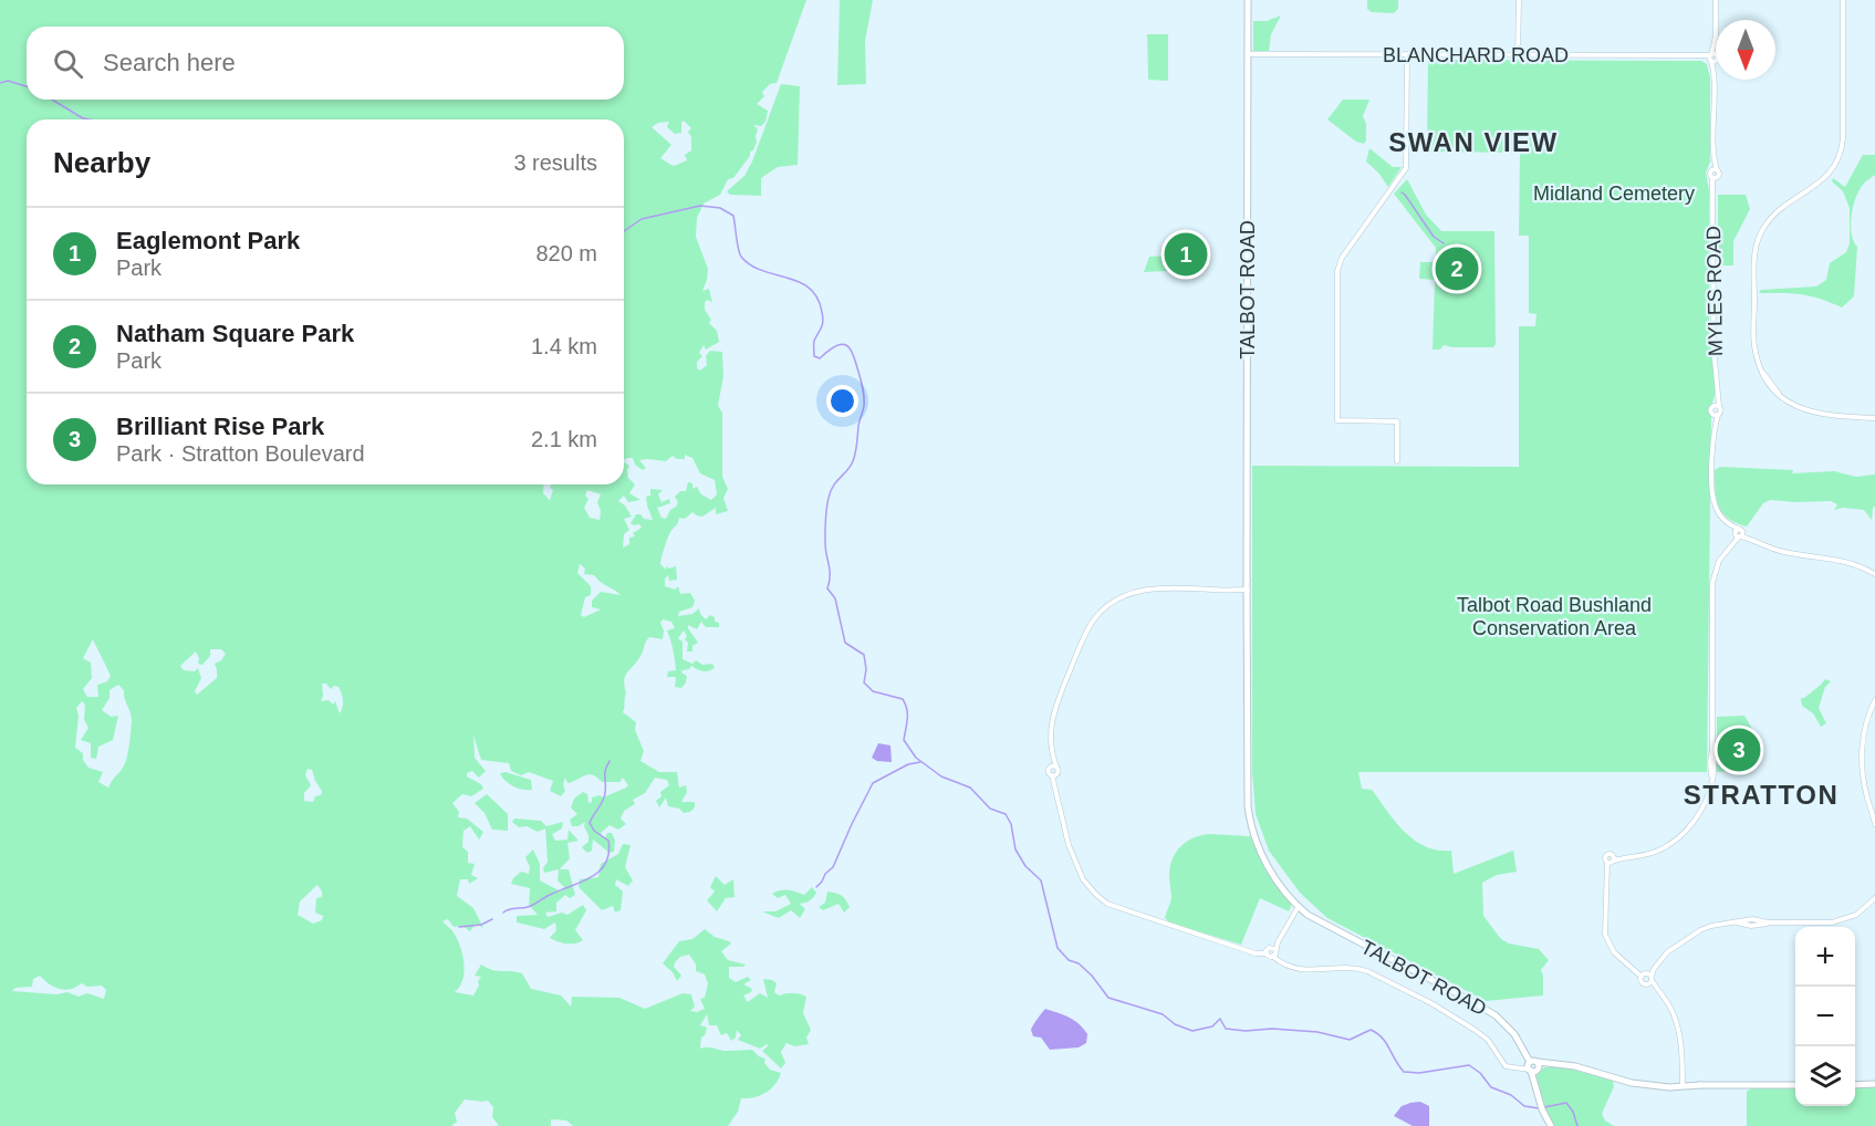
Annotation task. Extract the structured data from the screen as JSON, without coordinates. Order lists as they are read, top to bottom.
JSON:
{
  "streets": {
    "main road": ["TALBOT ROAD"],
    "street": ["BLANCHARD ROAD", "MYLES ROAD"]
  },
  "crossings": [
    ["BLANCHARD ROAD", "TALBOT ROAD"],
    ["BLANCHARD ROAD", "MYLES ROAD"]
  ],
  "districts": ["SWAN VIEW", "STRATTON"],
  "parks": ["Midland Cemetery", "Talbot Road Bushland Conservation Area"],
  "north": "bottom",
  "page": {
    "search": "Search here",
    "heading": ["Nearby", "3 results"],
    "list": [
      {
        "mark": "1",
        "name": "Eaglemont Park",
        "note": "Park",
        "value": "820 m"
      },
      {
        "mark": "2",
        "name": "Natham Square Park",
        "note": "Park",
        "value": "1.4 km"
      },
      {
        "mark": "3",
        "name": "Brilliant Rise Park",
        "note": "Park · Stratton Boulevard",
        "value": "2.1 km"
      }
    ],
    "pins": ["1", "2", "3"],
    "map_buttons": ["+", "−"]
  }
}
